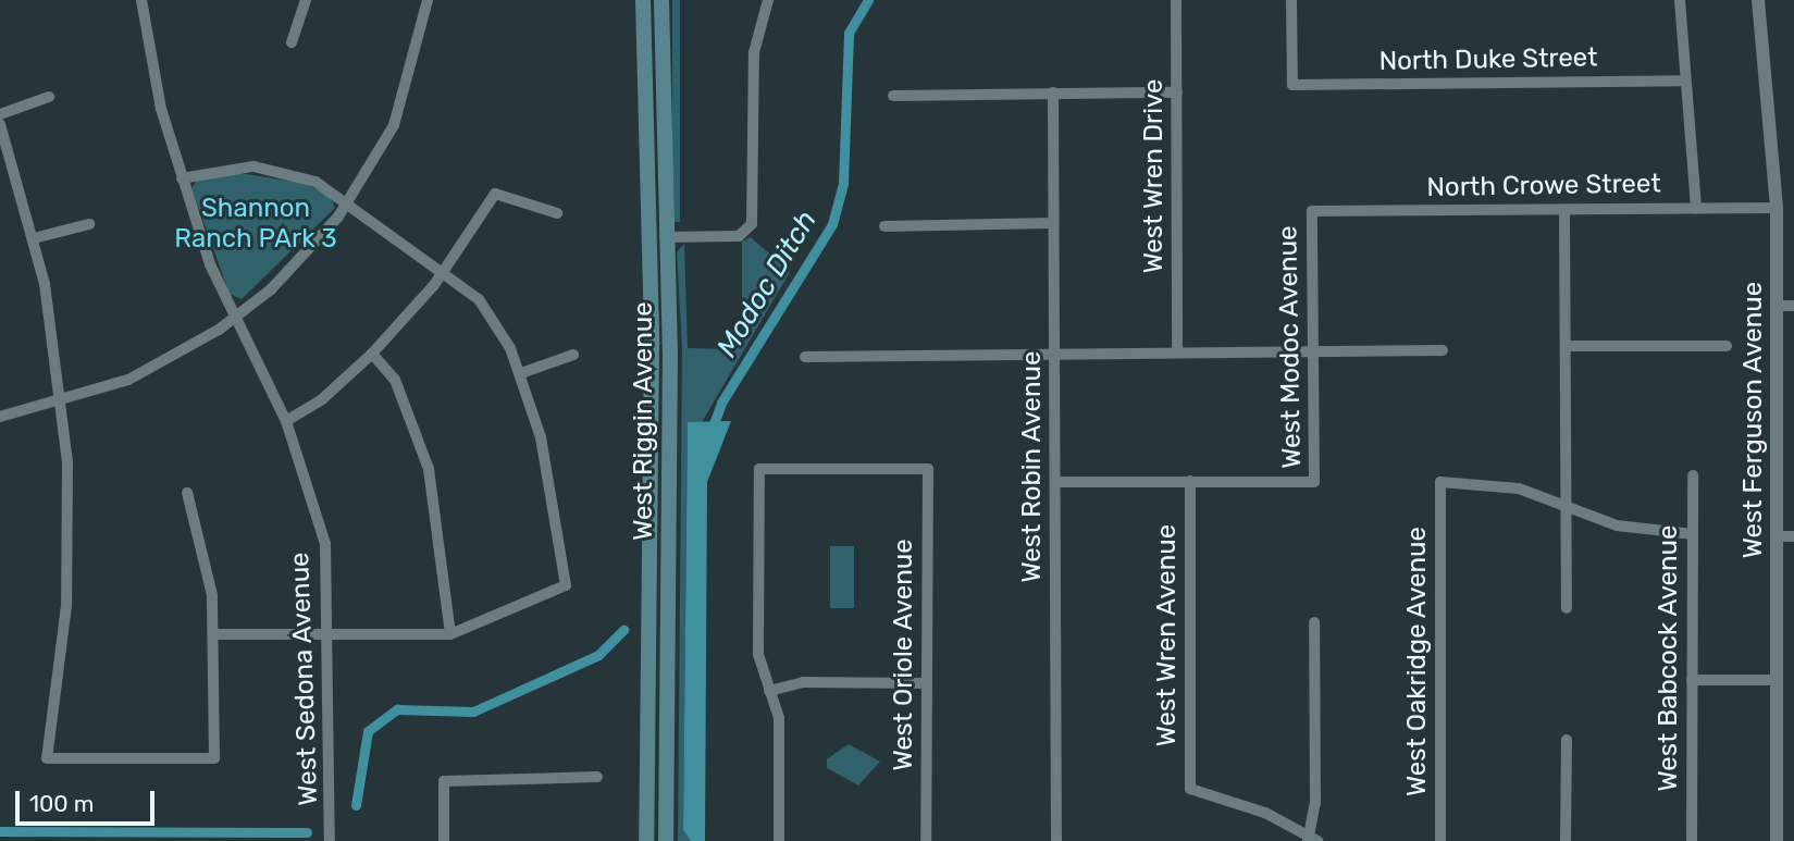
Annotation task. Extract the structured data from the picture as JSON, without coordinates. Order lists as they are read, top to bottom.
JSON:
{
  "streets": {
    "main road": ["West Riggin Avenue"],
    "street": [
      "North Duke Street",
      "West Wren Drive",
      "North Crowe Street",
      "West Modoc Avenue",
      "West Ferguson Avenue",
      "West Robin Avenue",
      "West Wren Avenue",
      "West Oriole Avenue",
      "West Babcock Avenue",
      "West Oakridge Avenue",
      "West Sedona Avenue"
    ]
  },
  "crossings": [
    ["North Crowe Street", "West Modoc Avenue"],
    ["North Crowe Street", "West Ferguson Avenue"],
    ["West Modoc Avenue", "West Wren Avenue"]
  ],
  "water": ["Modoc Ditch"],
  "parks": ["Shannon Ranch PArk 3"],
  "scale_bar": "100 m"
}
